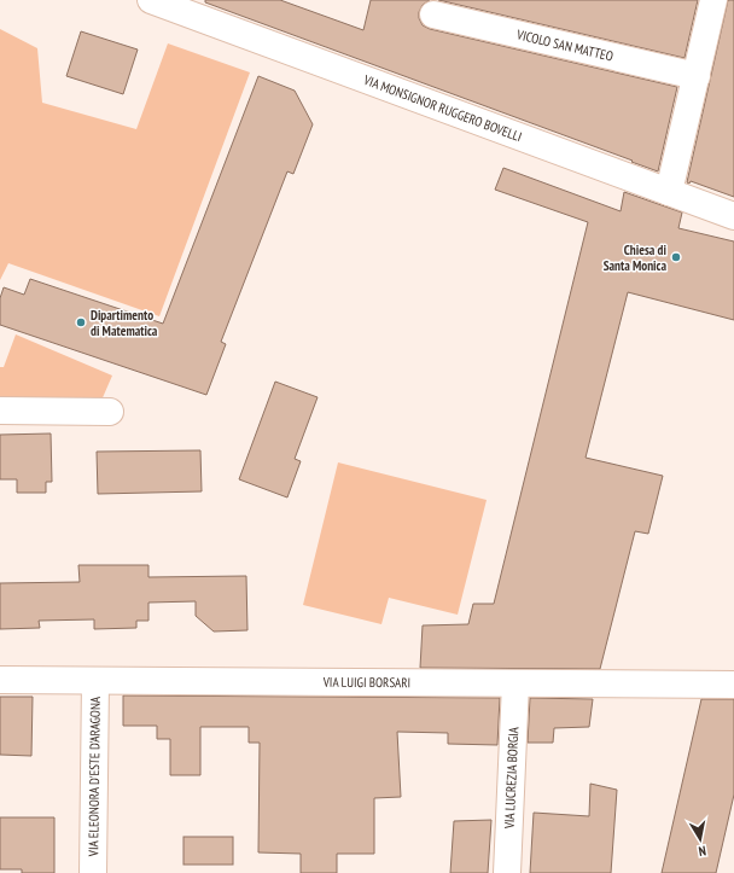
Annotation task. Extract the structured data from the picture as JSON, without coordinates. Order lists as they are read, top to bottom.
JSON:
{
  "streets": {
    "street": [
      "VICOLO SAN MATTEO",
      "VIA MONSIGNOR RUGGERO BOVELLI",
      "VIA LUIGI BORSARI",
      "VIA ELEONORA D'ESTE D'ARAGONA",
      "VIA LUCREZIA BORGIA"
    ]
  },
  "crossings": [
    ["VIA LUIGI BORSARI", "VIA ELEONORA D'ESTE D'ARAGONA"],
    ["VIA LUIGI BORSARI", "VIA LUCREZIA BORGIA"]
  ],
  "places": ["Chiesa di Santa Monica", "Dipartimento di Matematica"],
  "north": "bottom"
}
